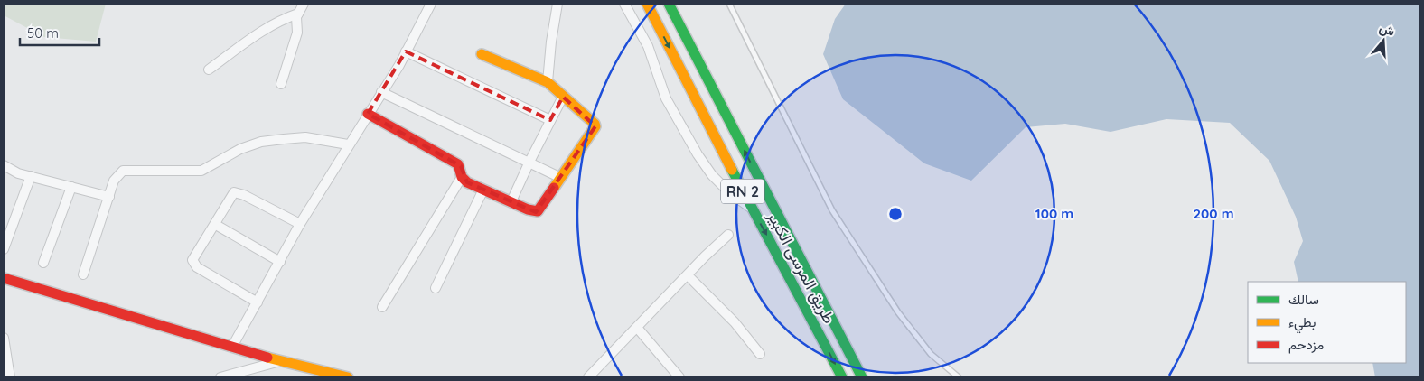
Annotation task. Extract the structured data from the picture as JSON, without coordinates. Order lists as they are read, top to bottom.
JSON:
{
  "streets": {
    "main road": ["RN 2", "طريق المرسى الكبير"]
  },
  "legend": ["سالك", "بطيء", "مزدحم"],
  "scale_bar": "50 m",
  "north": "top",
  "rings": ["100 m", "200 m"]
}
